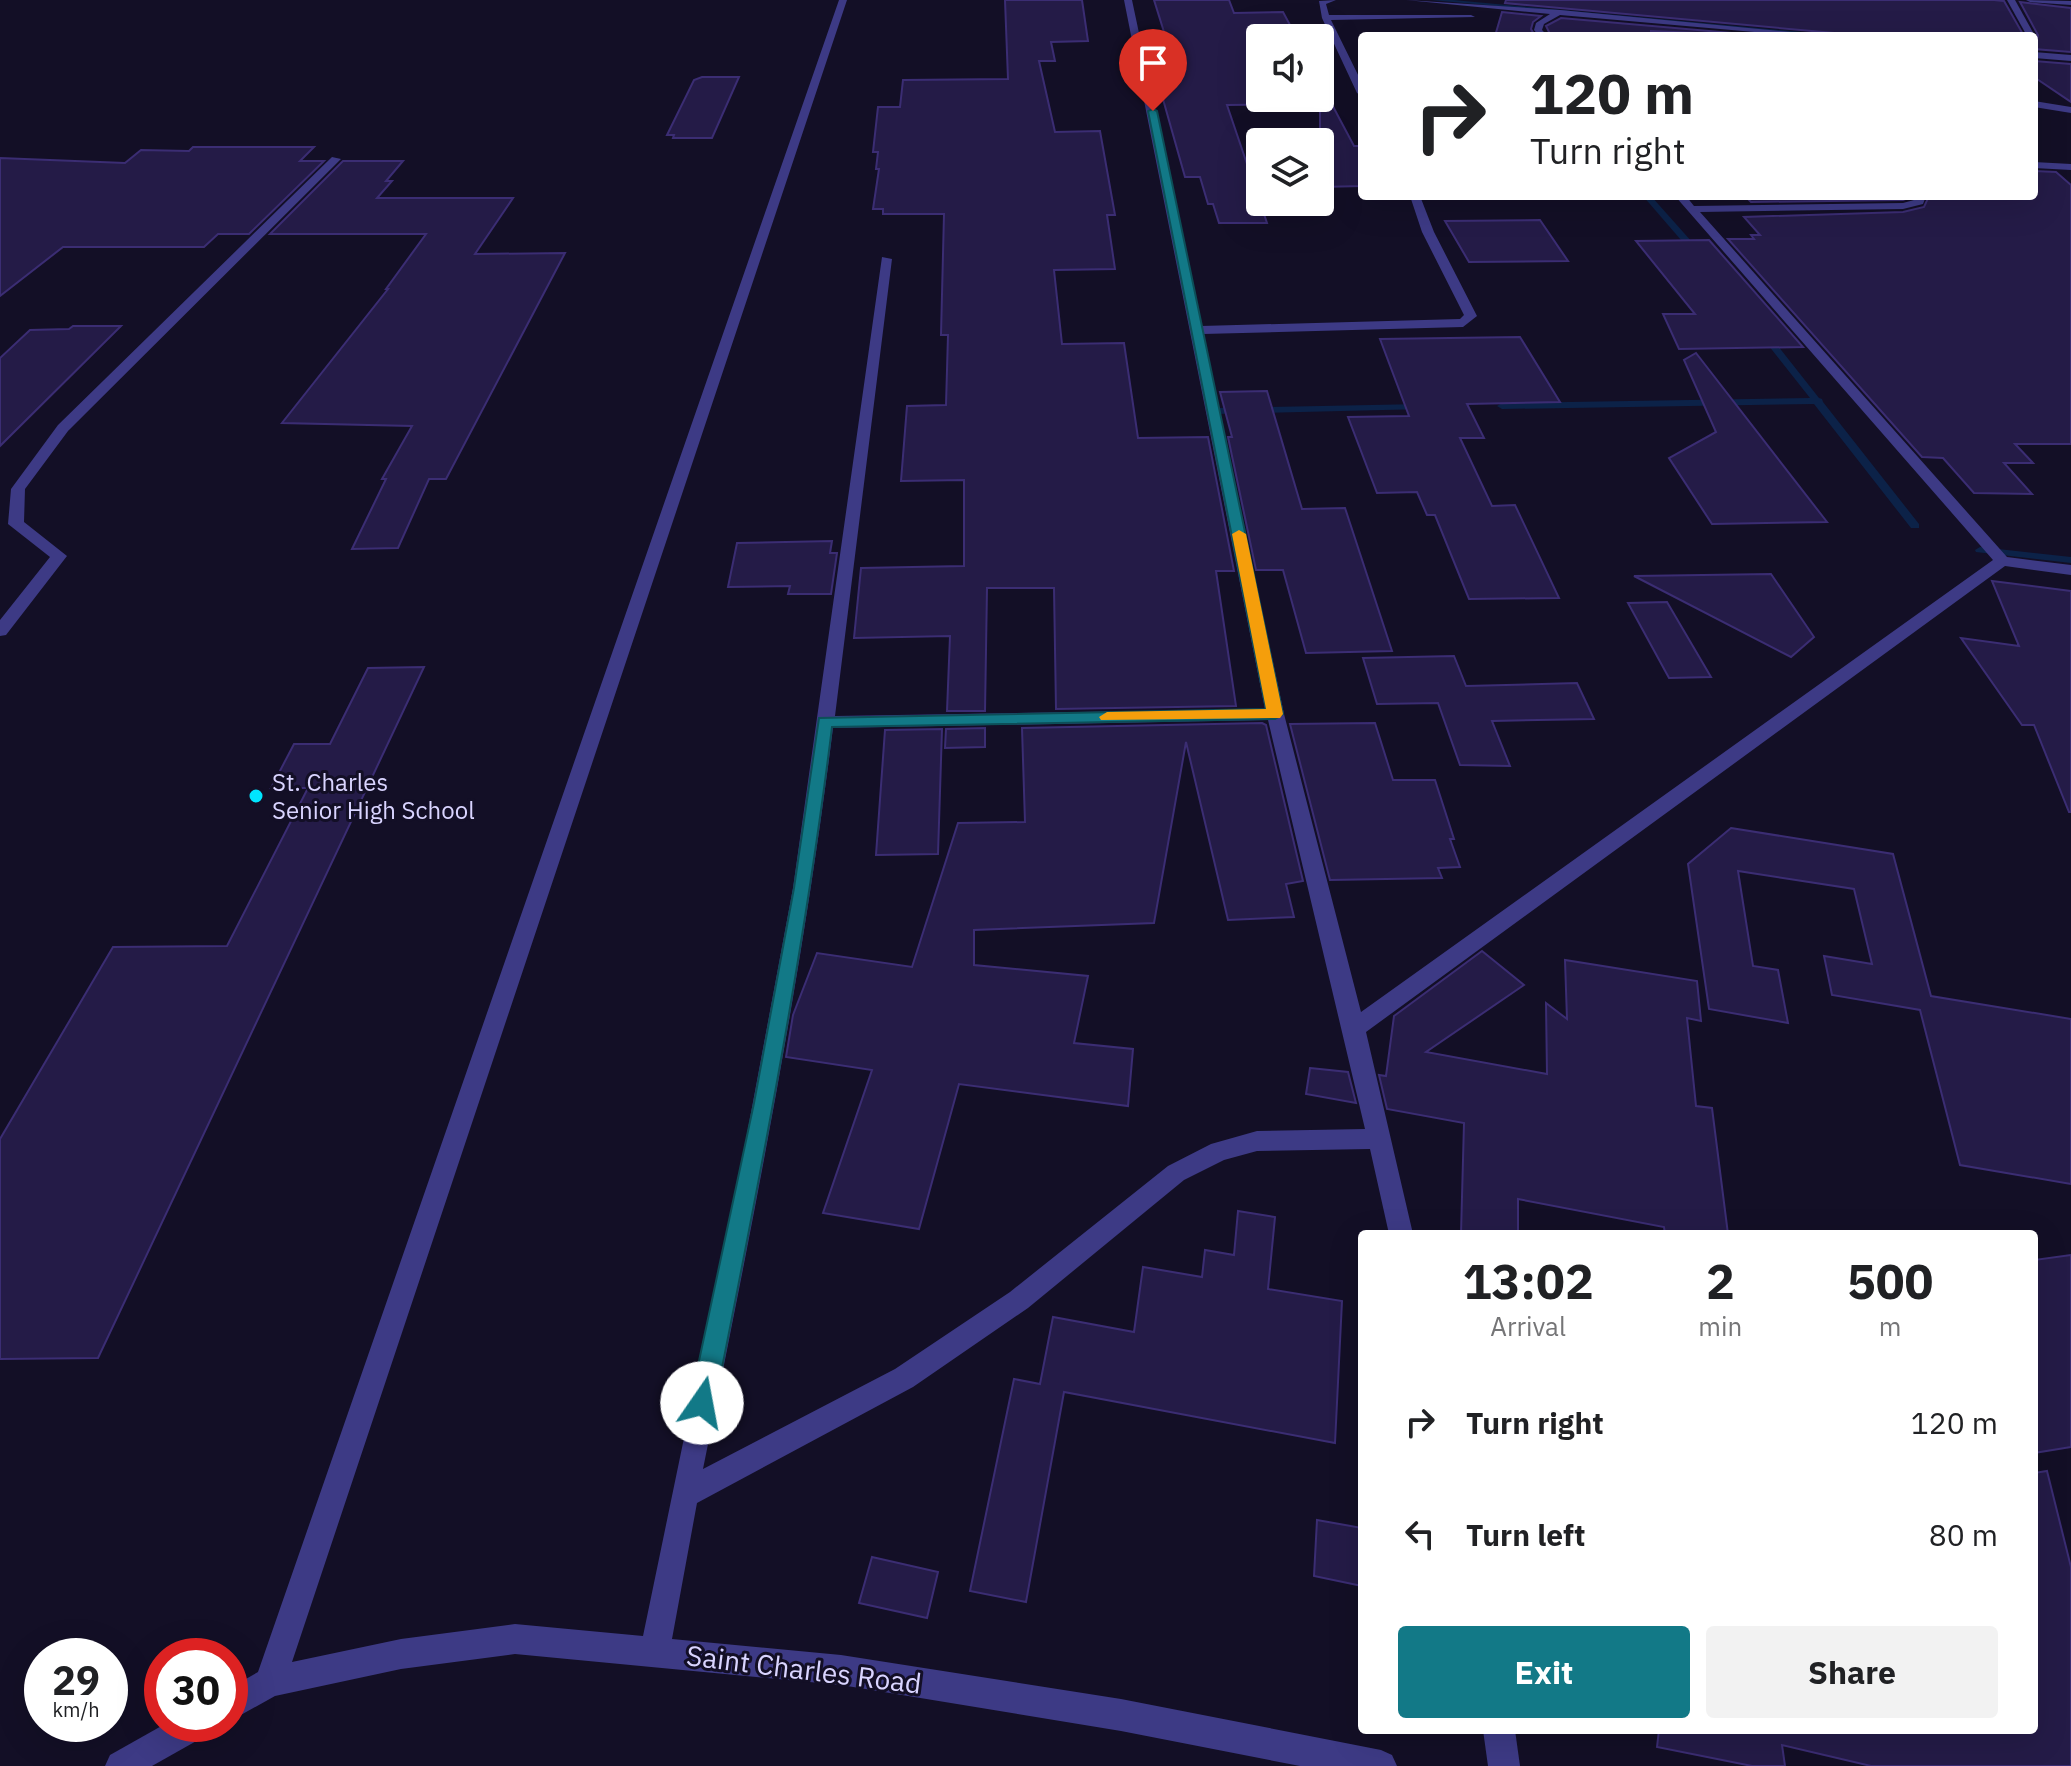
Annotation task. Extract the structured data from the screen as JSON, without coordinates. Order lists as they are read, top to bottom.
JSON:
{
  "streets": {
    "street": ["Saint Charles Road"]
  },
  "places": ["St. Charles Senior High School"],
  "page": {
    "turn": ["120 m", "Turn right"],
    "eta": [
      "13:02",
      "Arrival",
      "2",
      "min",
      "500",
      "m"
    ],
    "list": [
      {
        "name": "Turn right",
        "value": "120 m"
      },
      {
        "name": "Turn left",
        "value": "80 m"
      }
    ],
    "buttons": ["Exit", "Share"],
    "speed": "29 km/h",
    "limit": "30"
  }
}
